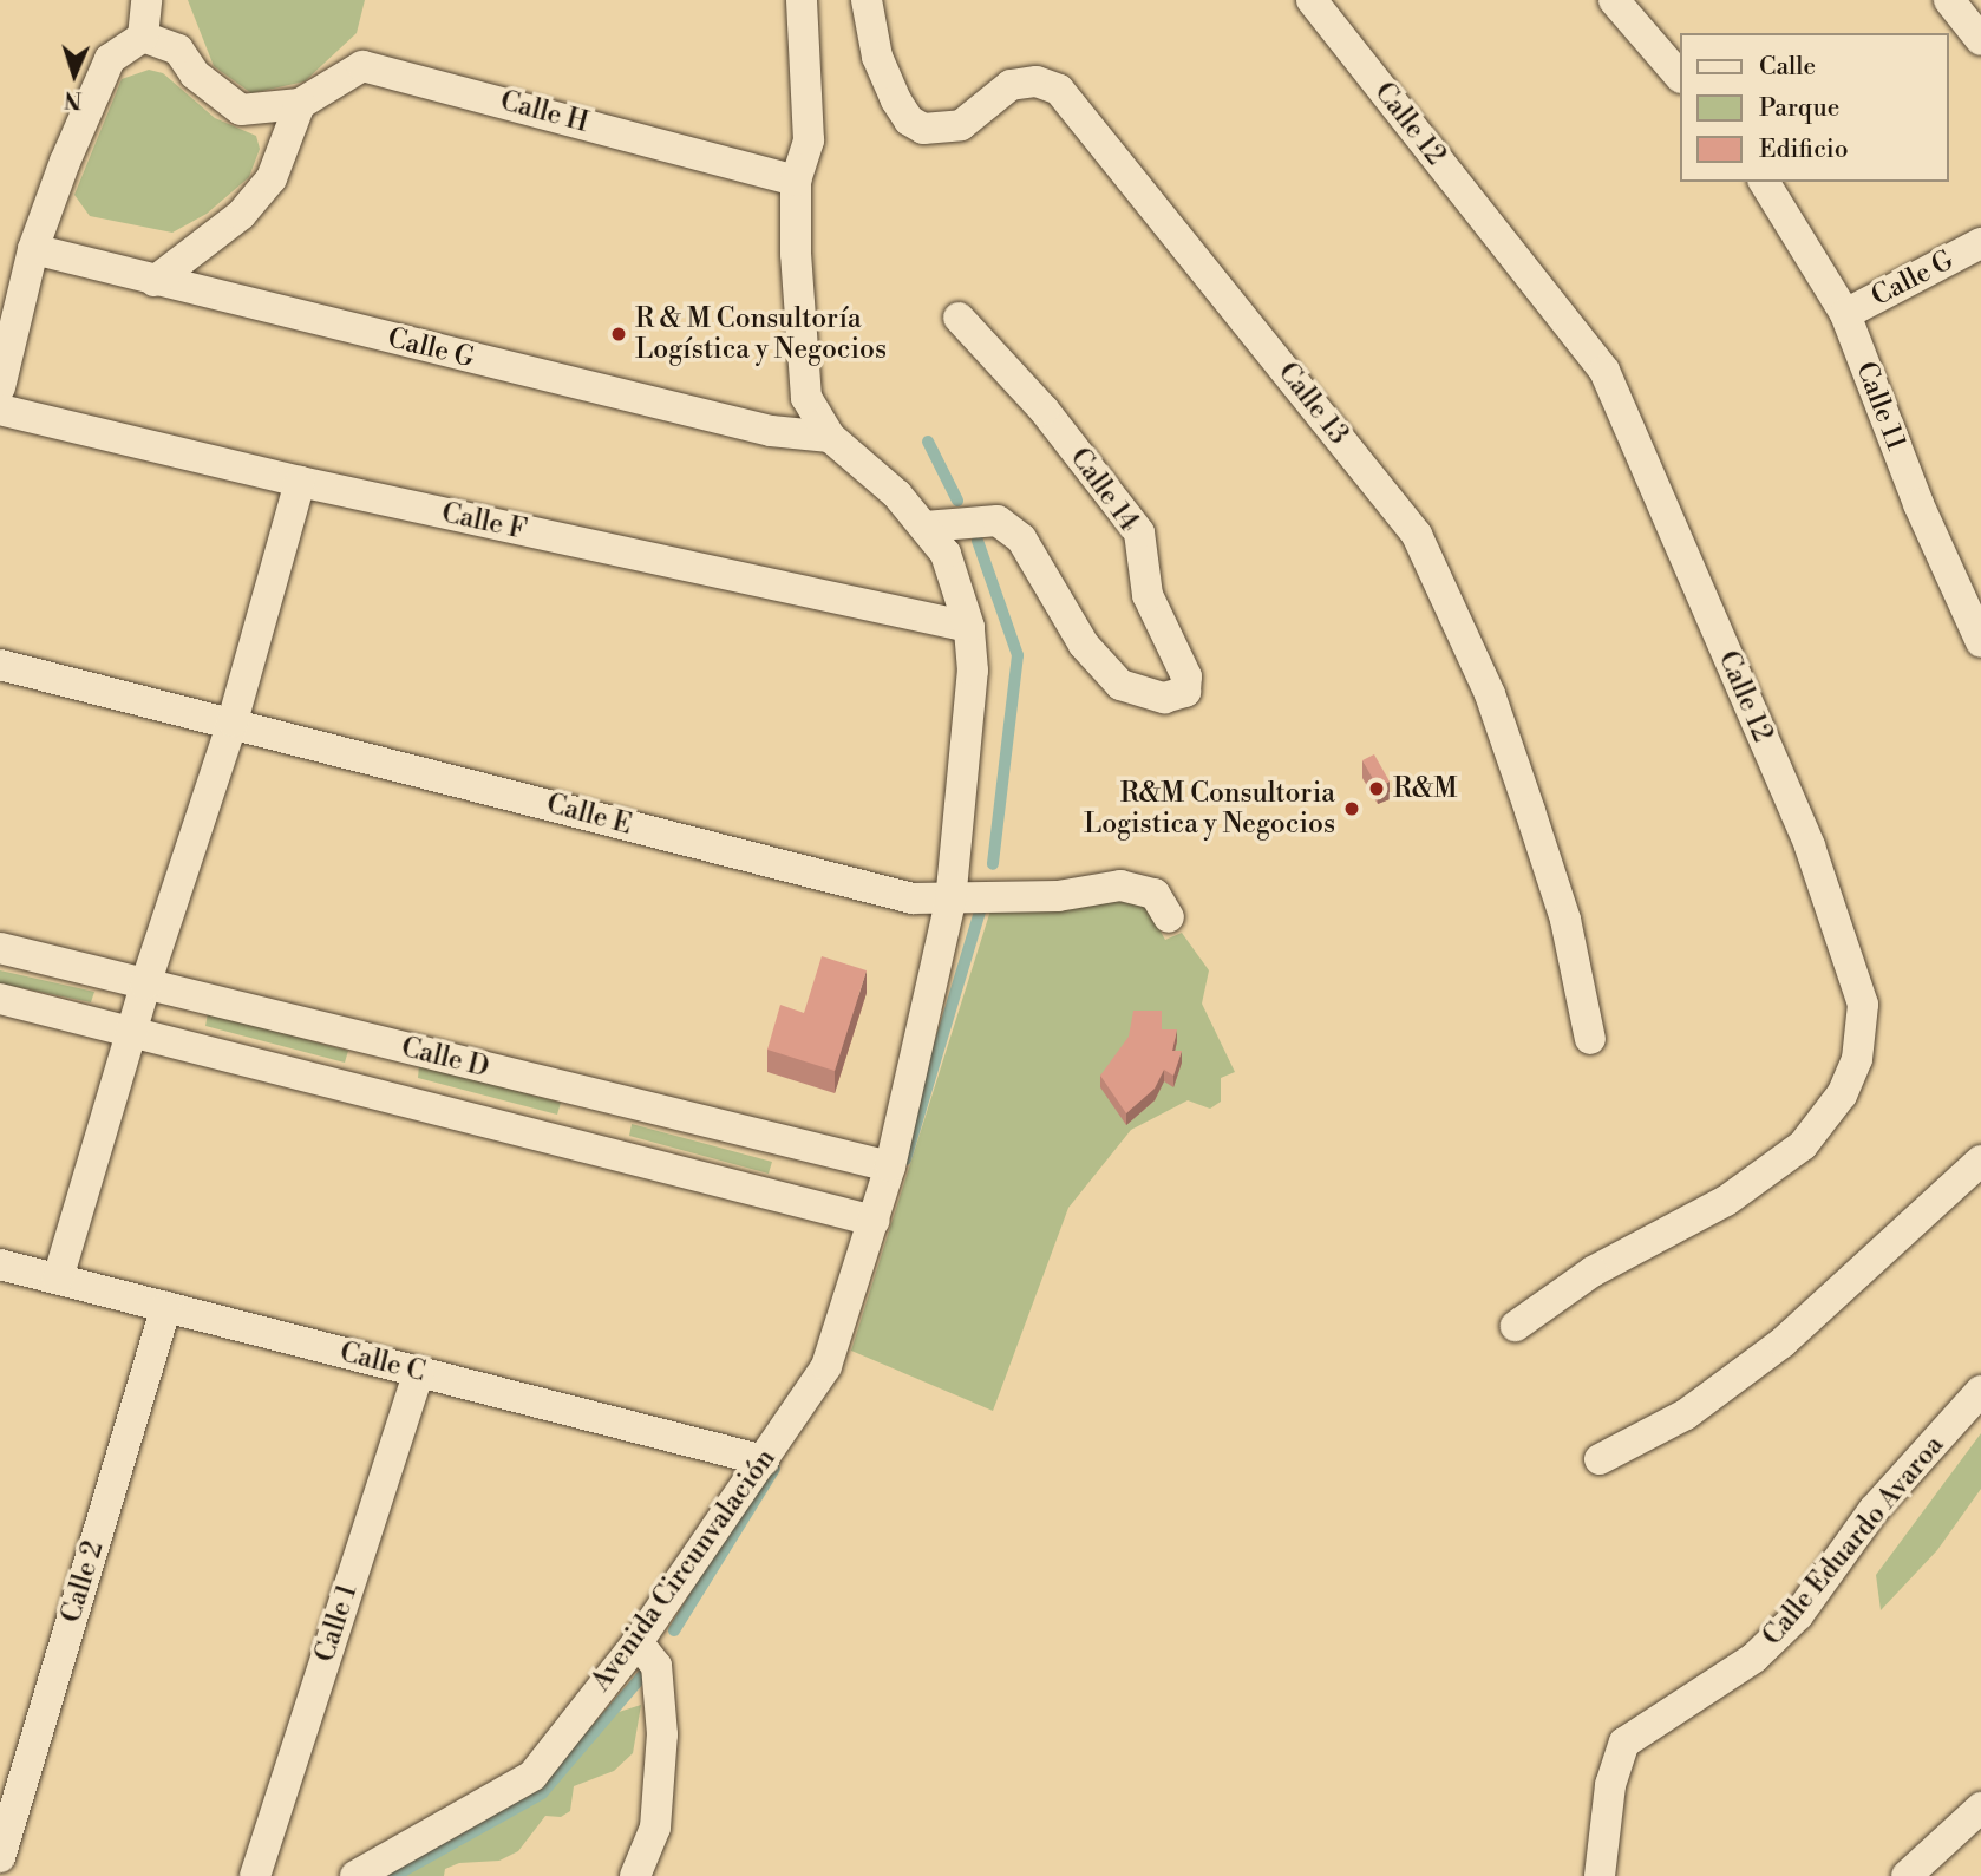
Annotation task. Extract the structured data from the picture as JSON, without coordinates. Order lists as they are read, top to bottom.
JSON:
{
  "streets": {
    "street": [
      "Calle H",
      "Calle 12",
      "Calle G",
      "Calle 13",
      "Calle 11",
      "Calle 14",
      "Calle F",
      "Calle E",
      "Calle D",
      "Calle C",
      "Calle Eduardo Avaroa",
      "Avenida Circunvalación",
      "Calle 2",
      "Calle 1"
    ]
  },
  "crossings": [
    ["Calle H", "Avenida Circunvalación"],
    ["Calle G", "Calle 11"],
    ["Calle G", "Avenida Circunvalación"],
    ["Calle 14", "Avenida Circunvalación"],
    ["Calle F", "Avenida Circunvalación"],
    ["Calle E", "Avenida Circunvalación"],
    ["Calle D", "Avenida Circunvalación"],
    ["Calle C", "Avenida Circunvalación"],
    ["Calle C", "Calle 2"],
    ["Calle C", "Calle 1"]
  ],
  "places": ["R & M Consultoría Logística y Negocios", "R&M", "R&M Consultoria Logistica y Negocios"],
  "legend": ["Calle", "Parque", "Edificio"],
  "north": "bottom"
}
